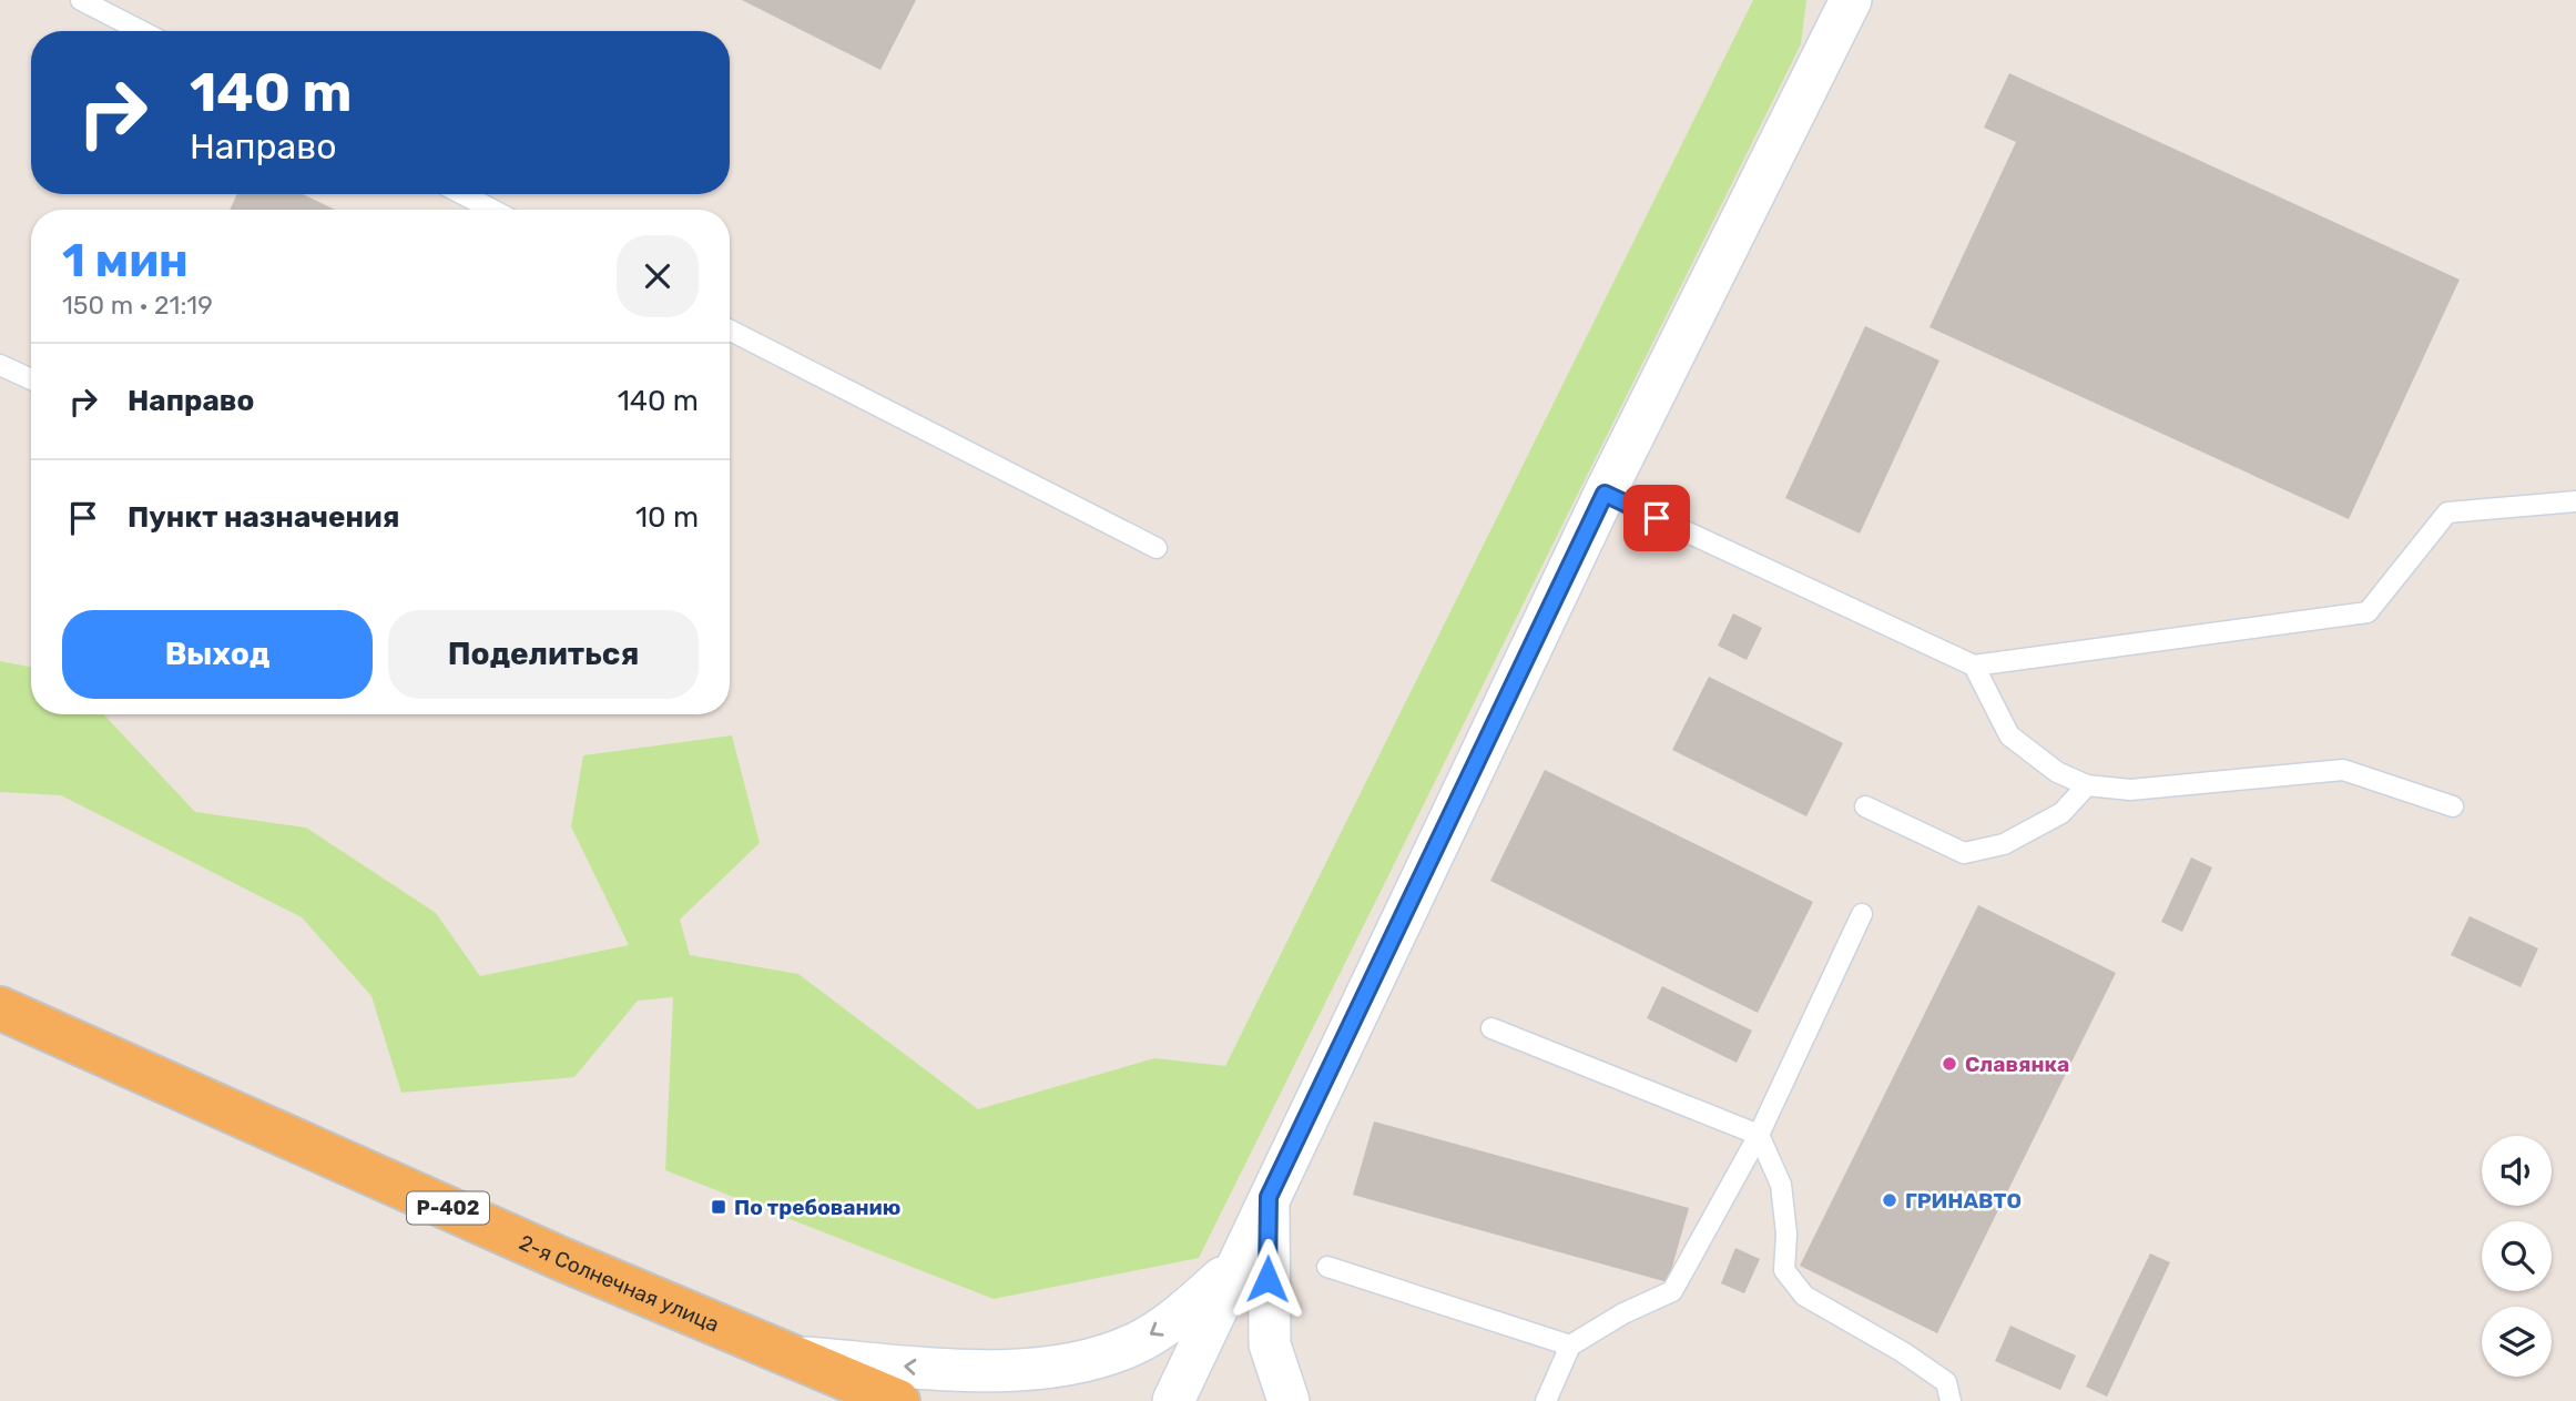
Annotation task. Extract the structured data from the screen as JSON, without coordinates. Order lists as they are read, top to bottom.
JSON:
{
  "streets": {
    "main road": ["Р-402", "2-я Солнечная улица"]
  },
  "places": {
    "other": ["Славянка", "ГРИНАВТО"],
    "transit": ["По требованию"]
  },
  "page": {
    "turn": ["140 m", "Направо"],
    "heading": ["1 мин", "150 m · 21:19"],
    "list": [
      {
        "name": "Направо",
        "value": "140 m"
      },
      {
        "name": "Пункт назначения",
        "value": "10 m"
      }
    ],
    "buttons": ["Выход", "Поделиться"]
  }
}
